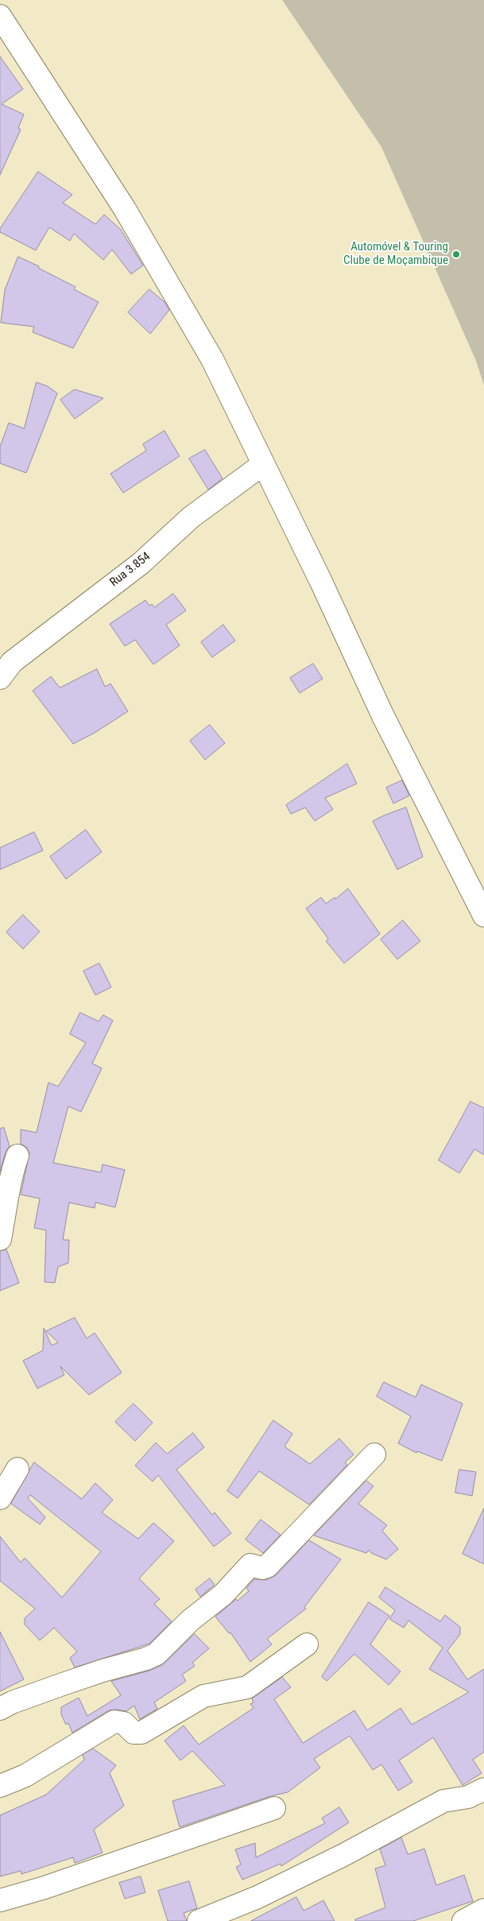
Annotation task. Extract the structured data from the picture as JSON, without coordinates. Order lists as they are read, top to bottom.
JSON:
{
  "streets": {
    "street": ["Rua 3.854"]
  },
  "places": ["Automóvel & Touring Clube de Moçambique"]
}
